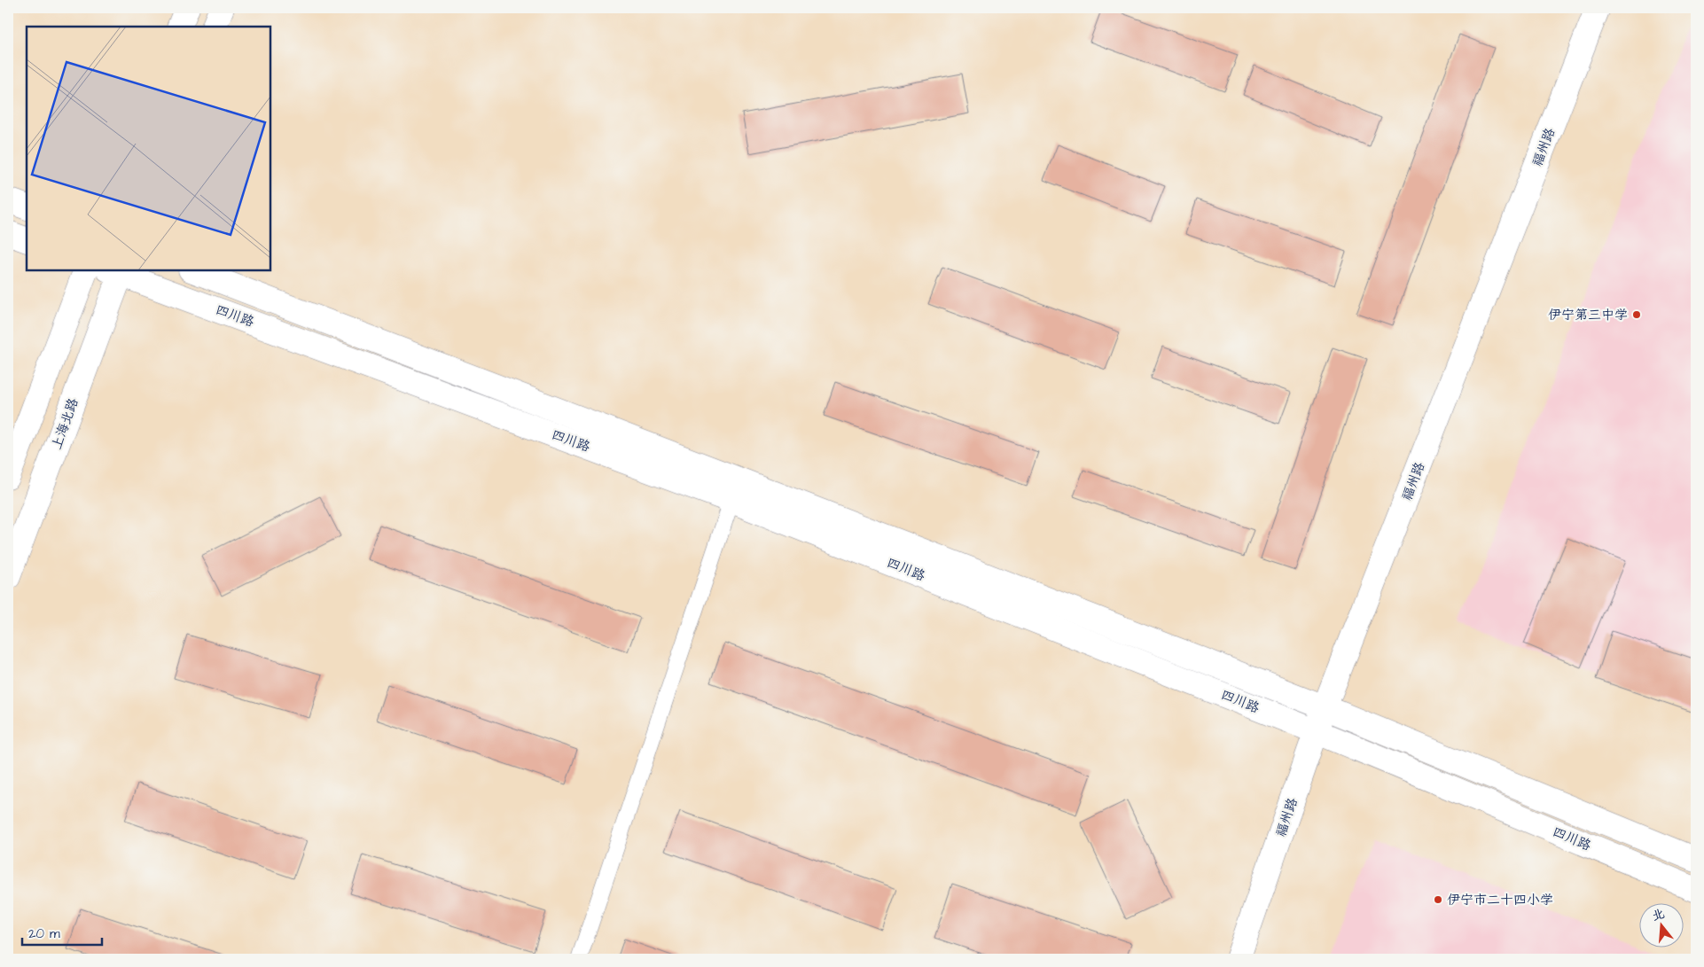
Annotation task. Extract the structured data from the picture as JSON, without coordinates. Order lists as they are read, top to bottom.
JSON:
{
  "streets": {
    "street": ["福州路", "四川路", "上海北路"]
  },
  "crossings": [
    ["福州路", "四川路"],
    ["四川路", "上海北路"]
  ],
  "places": ["伊宁第三中学", "伊宁市二十四小学"],
  "scale_bar": "20 m",
  "north": "top"
}
